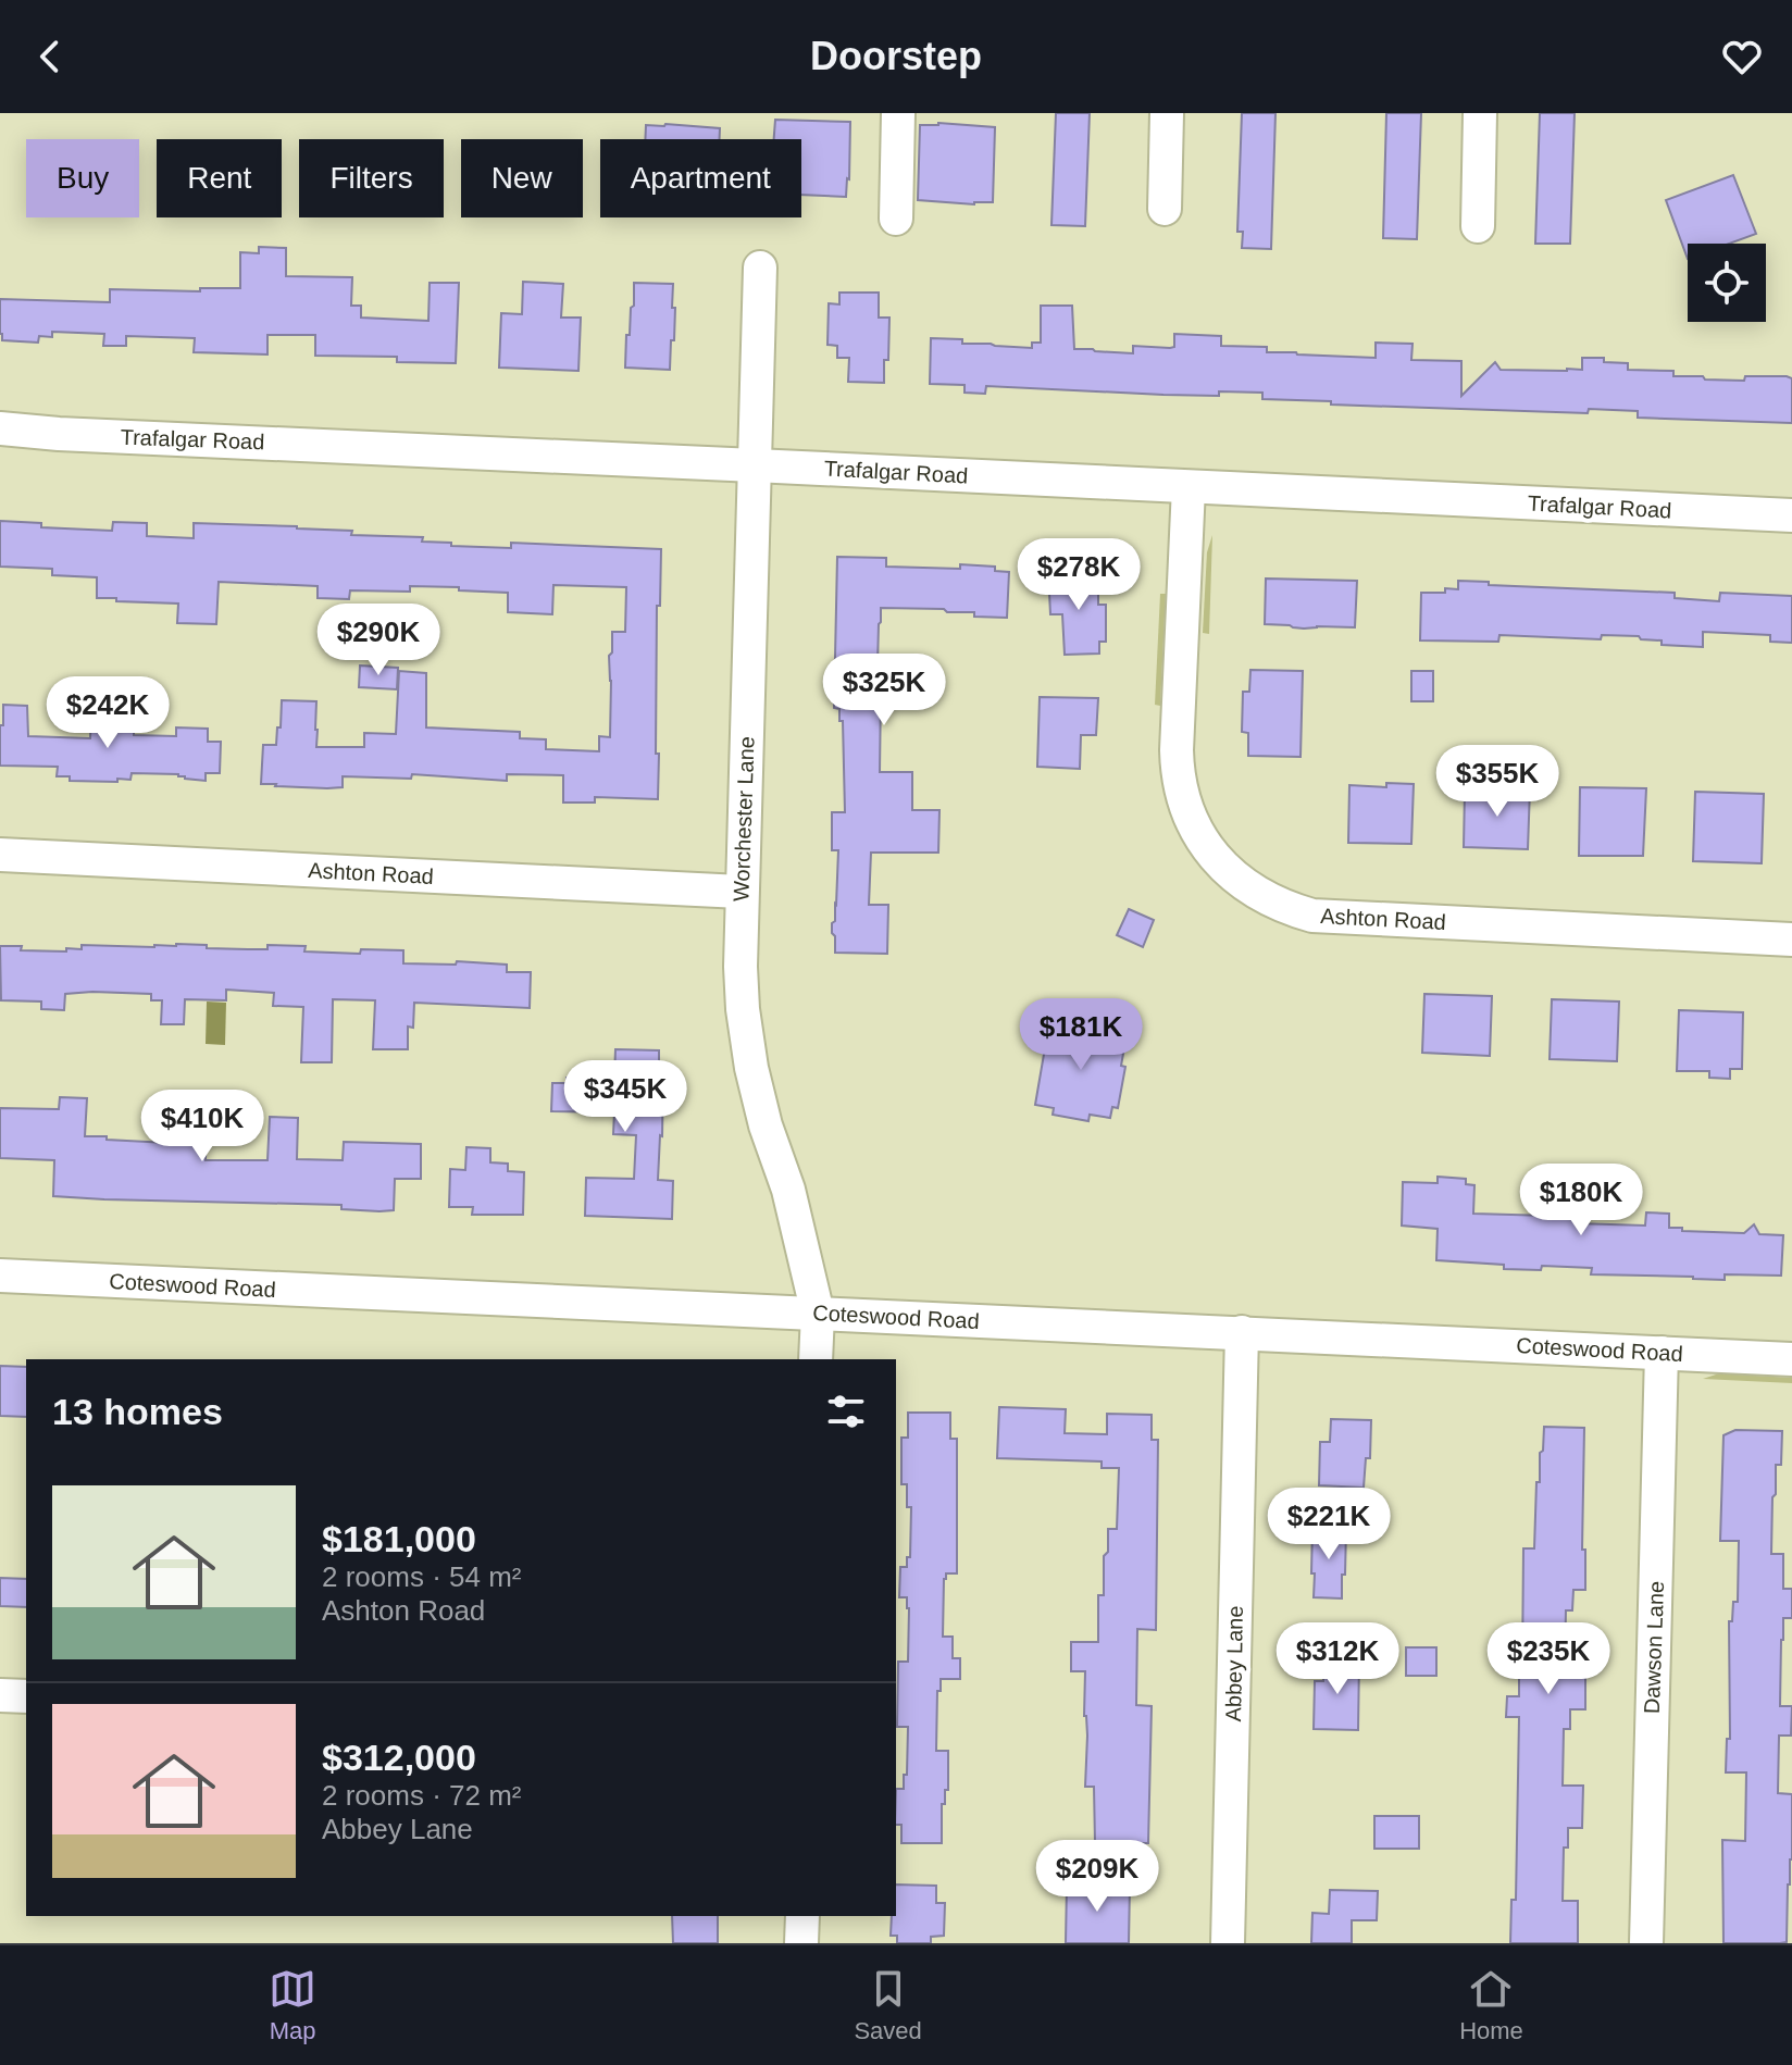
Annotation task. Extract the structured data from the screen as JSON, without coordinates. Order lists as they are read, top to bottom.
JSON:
{
  "streets": {
    "street": [
      "Trafalgar Road",
      "Worchester Lane",
      "Ashton Road",
      "Coteswood Road",
      "Dawson Lane",
      "Abbey Lane"
    ]
  },
  "crossings": [
    ["Trafalgar Road", "Worchester Lane"],
    ["Trafalgar Road", "Ashton Road"],
    ["Worchester Lane", "Ashton Road"],
    ["Worchester Lane", "Coteswood Road"],
    ["Coteswood Road", "Dawson Lane"],
    ["Coteswood Road", "Abbey Lane"]
  ],
  "page": {
    "header": "Doorstep",
    "chip": [
      "Buy",
      "Rent",
      "Filters",
      "New",
      "Apartment"
    ],
    "price": [
      "$278K",
      "$290K",
      "$325K",
      "$242K",
      "$355K",
      "$181K",
      "$345K",
      "$410K",
      "$180K",
      "$221K",
      "$312K",
      "$235K",
      "$209K"
    ],
    "heading": "13 homes",
    "list": [
      {
        "name": "$181,000",
        "note": "2 rooms · 54 m² · Ashton Road"
      },
      {
        "name": "$312,000",
        "note": "2 rooms · 72 m² · Abbey Lane"
      }
    ],
    "tabs": ["Map", "Saved", "Home"]
  }
}
